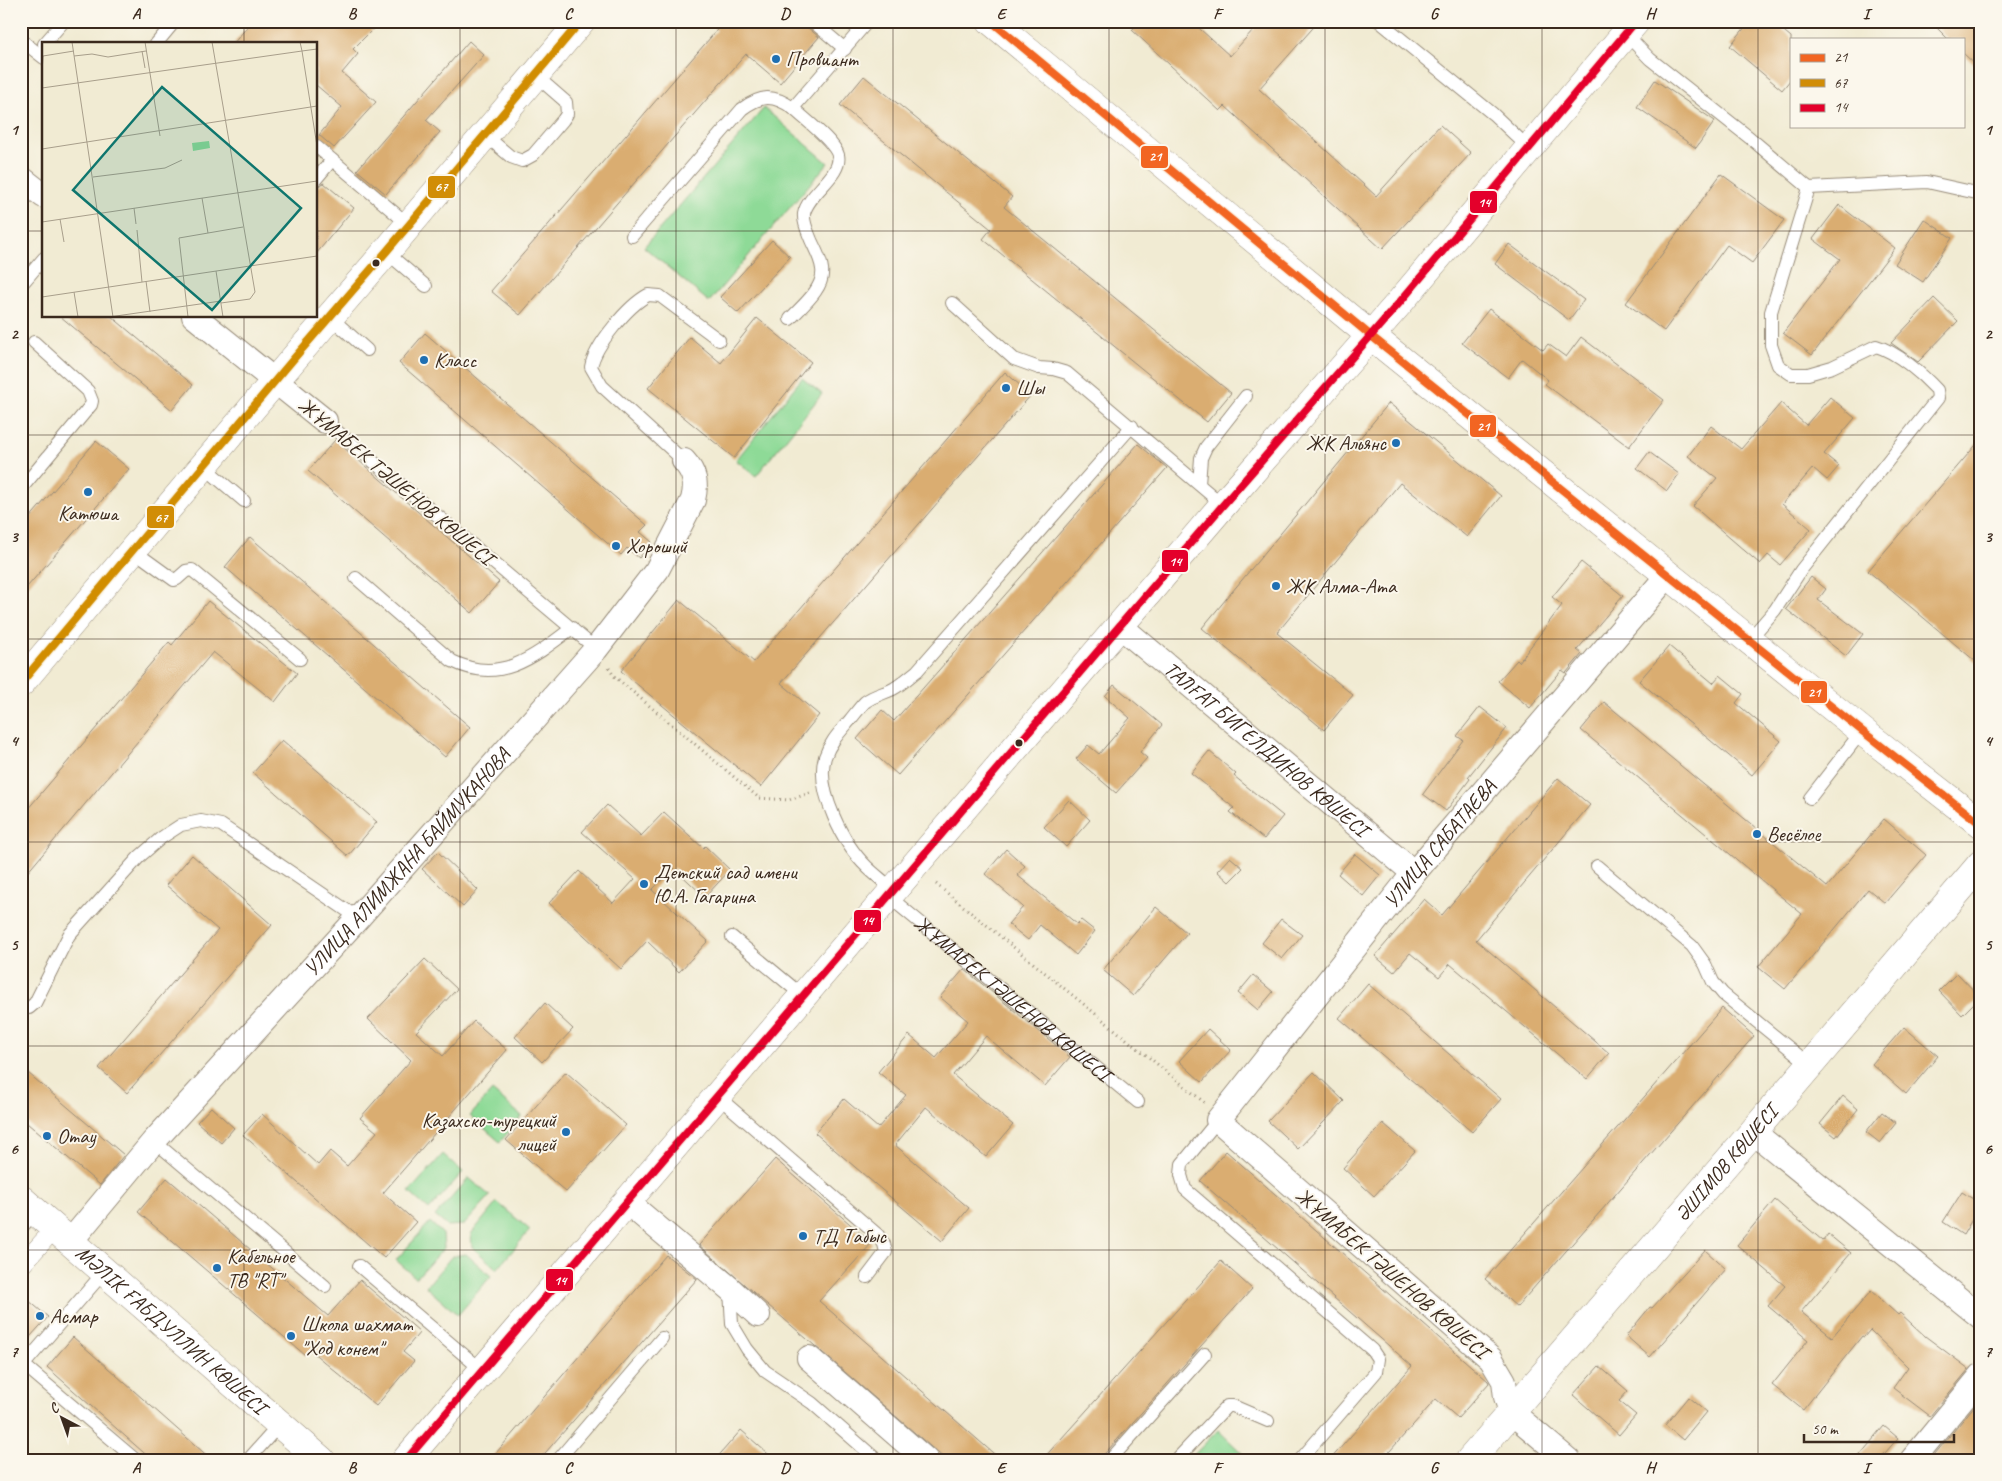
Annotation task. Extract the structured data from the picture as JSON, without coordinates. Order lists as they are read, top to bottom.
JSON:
{
  "streets": {
    "street": [
      "ЖҰМАБЕК ТӘШЕНОВ КӨШЕСІ",
      "ТАЛҒАТ БИГЕЛДИНОВ КӨШЕСІ",
      "УЛИЦА САБАТАЕВА",
      "УЛИЦА АЛИМЖАНА БАЙМУКАНОВА",
      "ӘШІМОВ КӨШЕСІ",
      "МӘЛІК ҒАБДУЛЛИН КӨШЕСІ"
    ]
  },
  "crossings": [
    ["ЖҰМАБЕК ТӘШЕНОВ КӨШЕСІ", "УЛИЦА САБАТАЕВА"],
    ["ЖҰМАБЕК ТӘШЕНОВ КӨШЕСІ", "УЛИЦА АЛИМЖАНА БАЙМУКАНОВА"],
    ["ЖҰМАБЕК ТӘШЕНОВ КӨШЕСІ", "ӘШІМОВ КӨШЕСІ"],
    ["ТАЛҒАТ БИГЕЛДИНОВ КӨШЕСІ", "УЛИЦА САБАТАЕВА"],
    ["УЛИЦА АЛИМЖАНА БАЙМУКАНОВА", "МӘЛІК ҒАБДУЛЛИН КӨШЕСІ"]
  ],
  "places": [
    "Провиант",
    "Класс",
    "Шы",
    "ЖК Альянс",
    "Катюша",
    "Хороший",
    "ЖК Алма-Ата",
    "Весёлое",
    "Детский сад имени Ю.А. Гагарина",
    "Казахско-турецкий лицей",
    "Отау",
    "ТД Табыс",
    "Кабельное ТВ \"RT\"",
    "Асмар",
    "Школа шахмат \"Ход конем\""
  ],
  "lines": ["transit line 21", "transit line 67", "transit line 14"],
  "legend": ["21", "67", "14"],
  "scale_bar": "50 m",
  "north": "top left",
  "grid": {
    "columns": [
      "A",
      "B",
      "C",
      "D",
      "E",
      "F",
      "G",
      "H",
      "I"
    ],
    "rows": [
      "1",
      "2",
      "3",
      "4",
      "5",
      "6",
      "7"
    ]
  }
}
